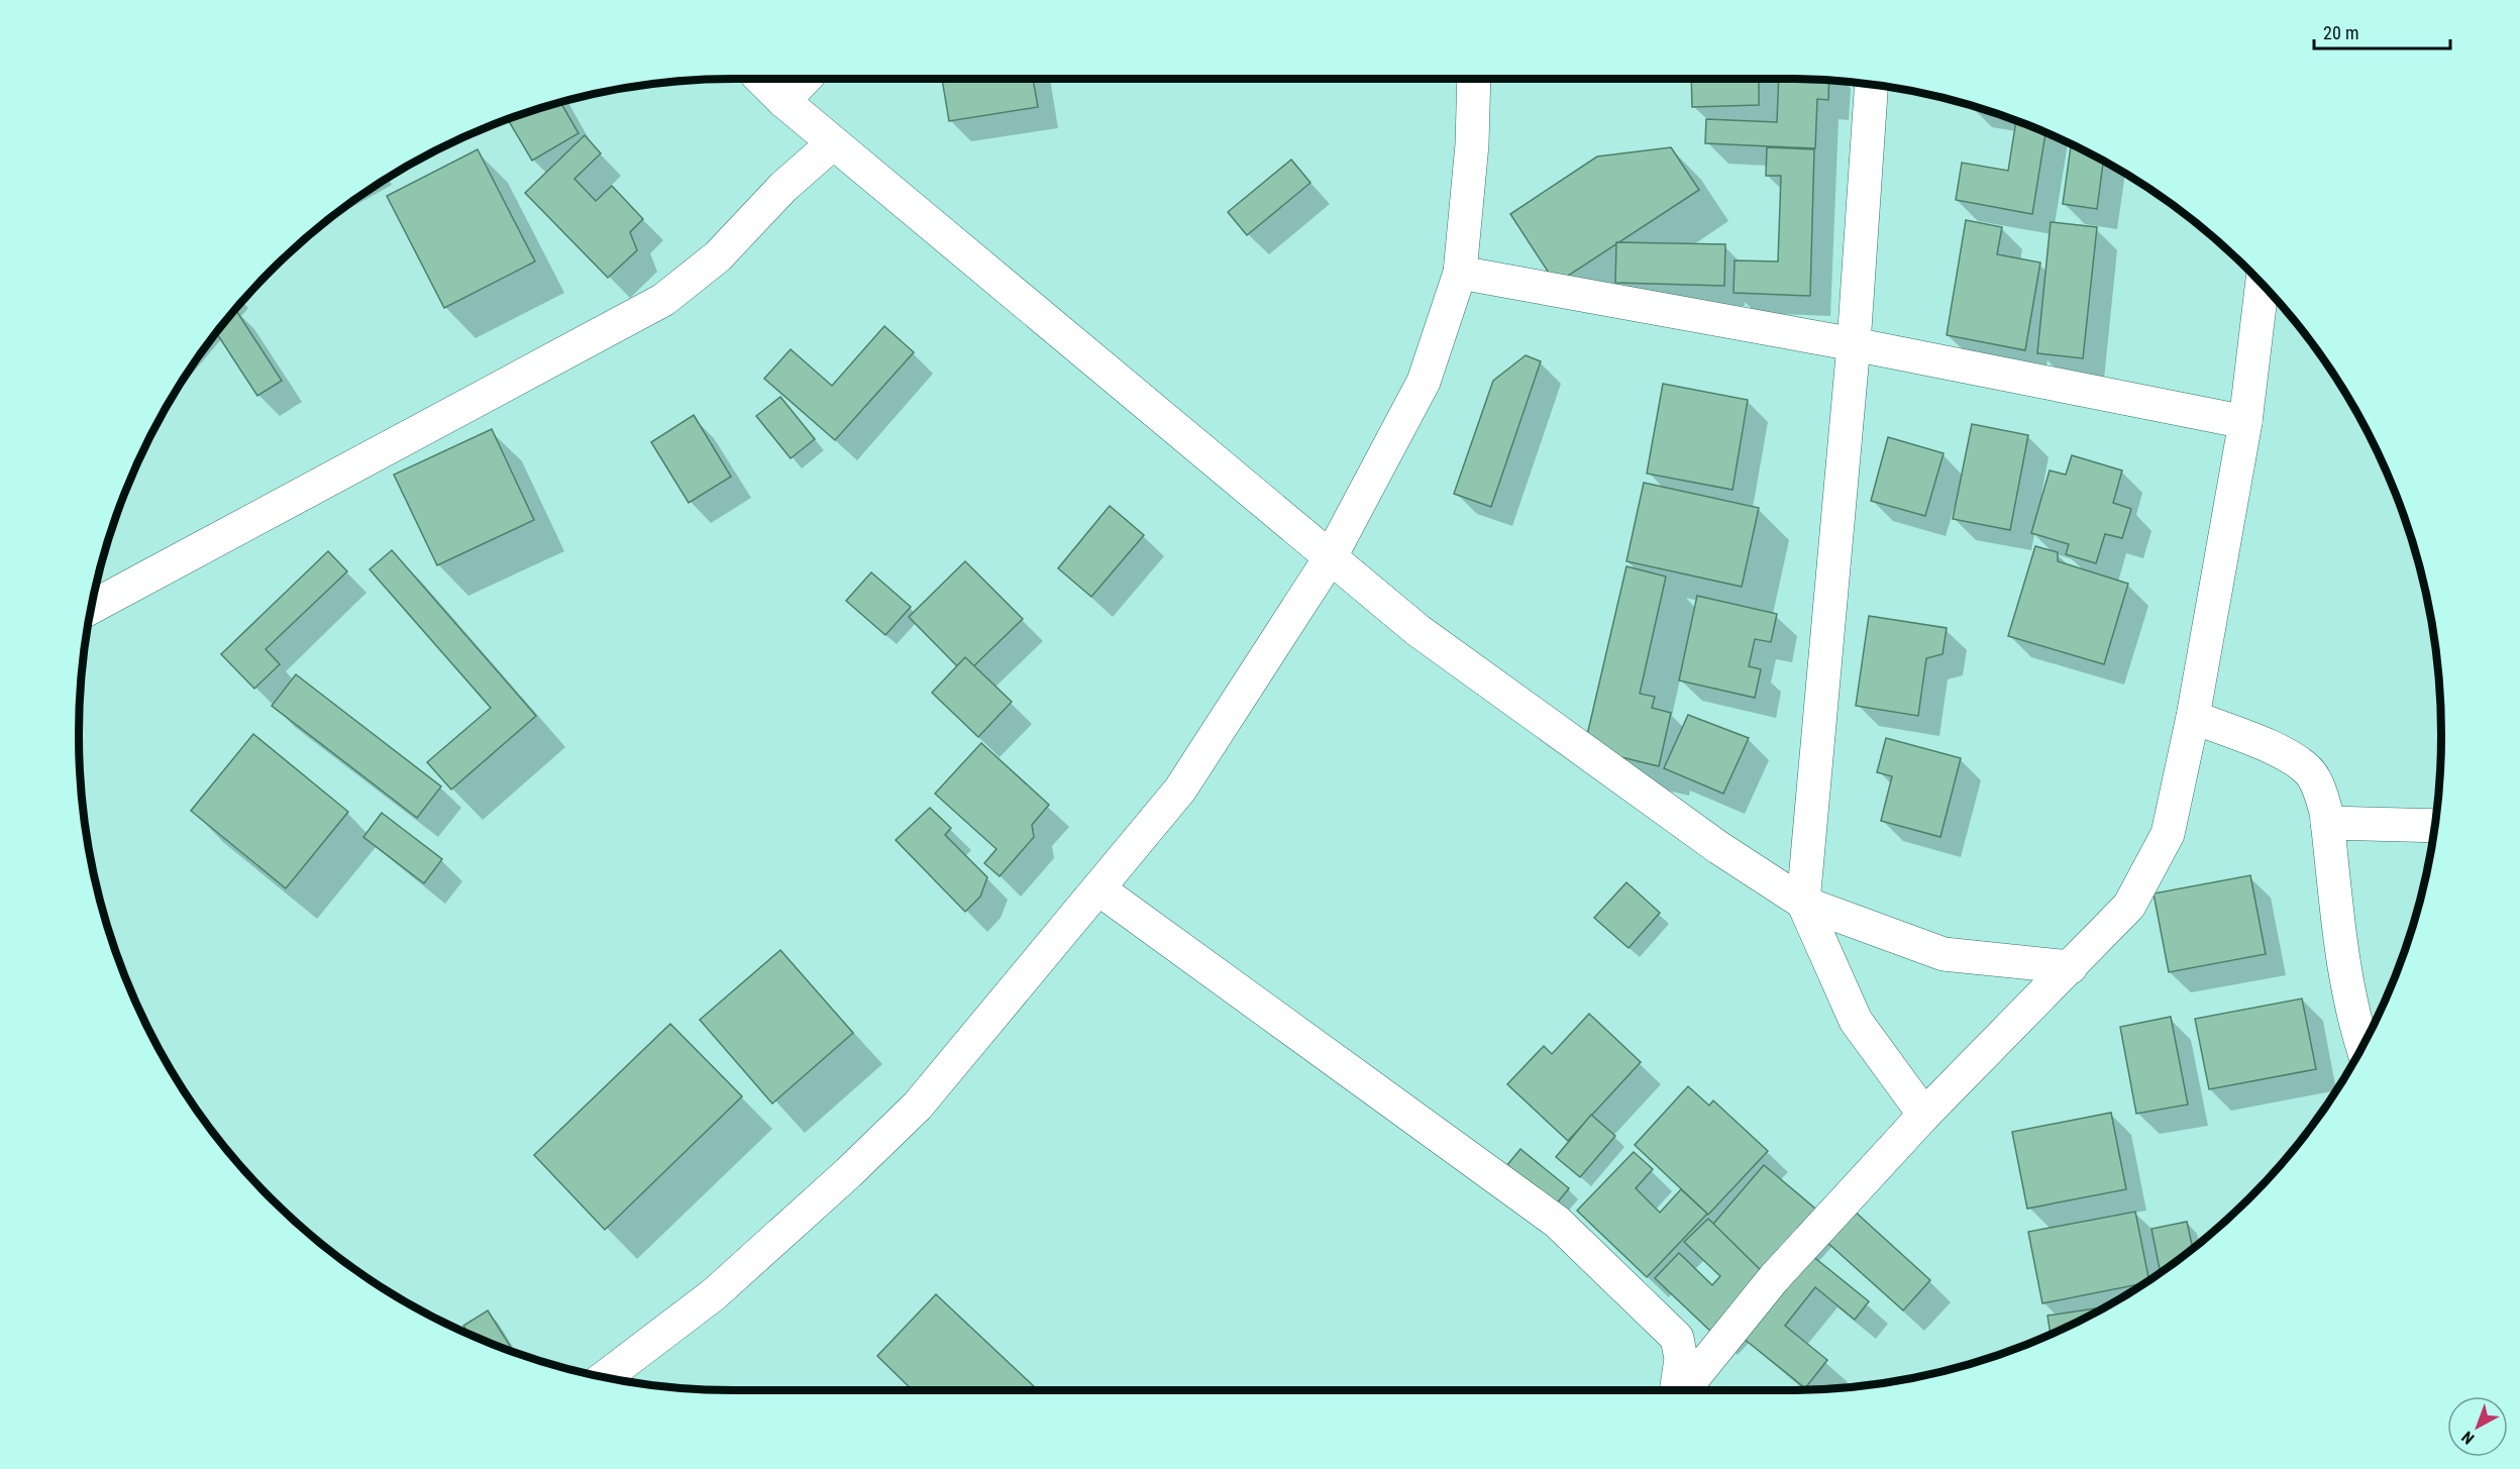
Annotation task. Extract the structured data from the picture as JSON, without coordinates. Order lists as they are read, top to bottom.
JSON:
{
  "scale_bar": "20 m",
  "north": "bottom left"
}
